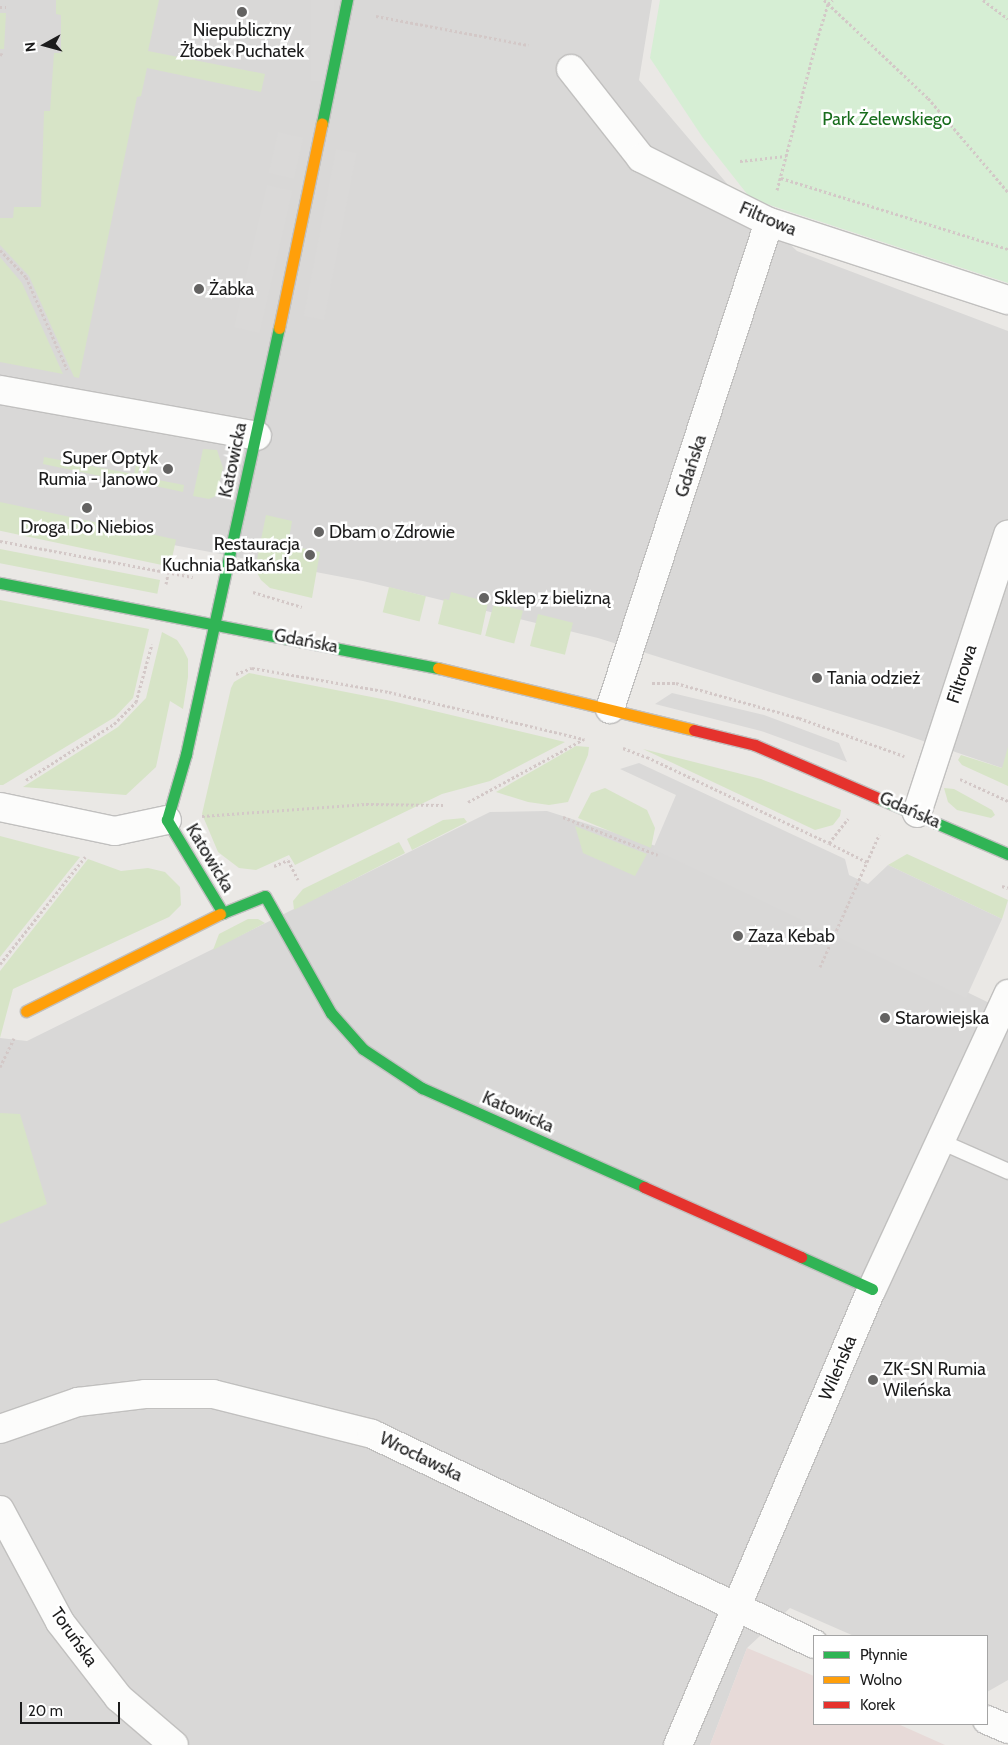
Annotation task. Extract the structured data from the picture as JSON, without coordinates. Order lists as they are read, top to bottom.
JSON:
{
  "streets": {
    "street": [
      "Filtrowa",
      "Katowicka",
      "Gdańska",
      "Wileńska",
      "Wrocławska",
      "Toruńska"
    ]
  },
  "crossings": [
    ["Filtrowa", "Gdańska"],
    ["Katowicka", "Gdańska"],
    ["Katowicka", "Wileńska"],
    ["Wileńska", "Wrocławska"]
  ],
  "parks": ["Park Żelewskiego"],
  "places": [
    "Niepubliczny Żłobek Puchatek",
    "Żabka",
    "Super Optyk Rumia - Janowo",
    "Droga Do Niebios",
    "Dbam o Zdrowie",
    "Restauracja Kuchnia Bałkańska",
    "Sklep z bielizną",
    "Tania odzież",
    "Zaza Kebab",
    "Starowiejska",
    "ZK-SN Rumia Wileńska"
  ],
  "legend": ["Płynnie", "Wolno", "Korek"],
  "scale_bar": "20 m",
  "north": "left"
}
